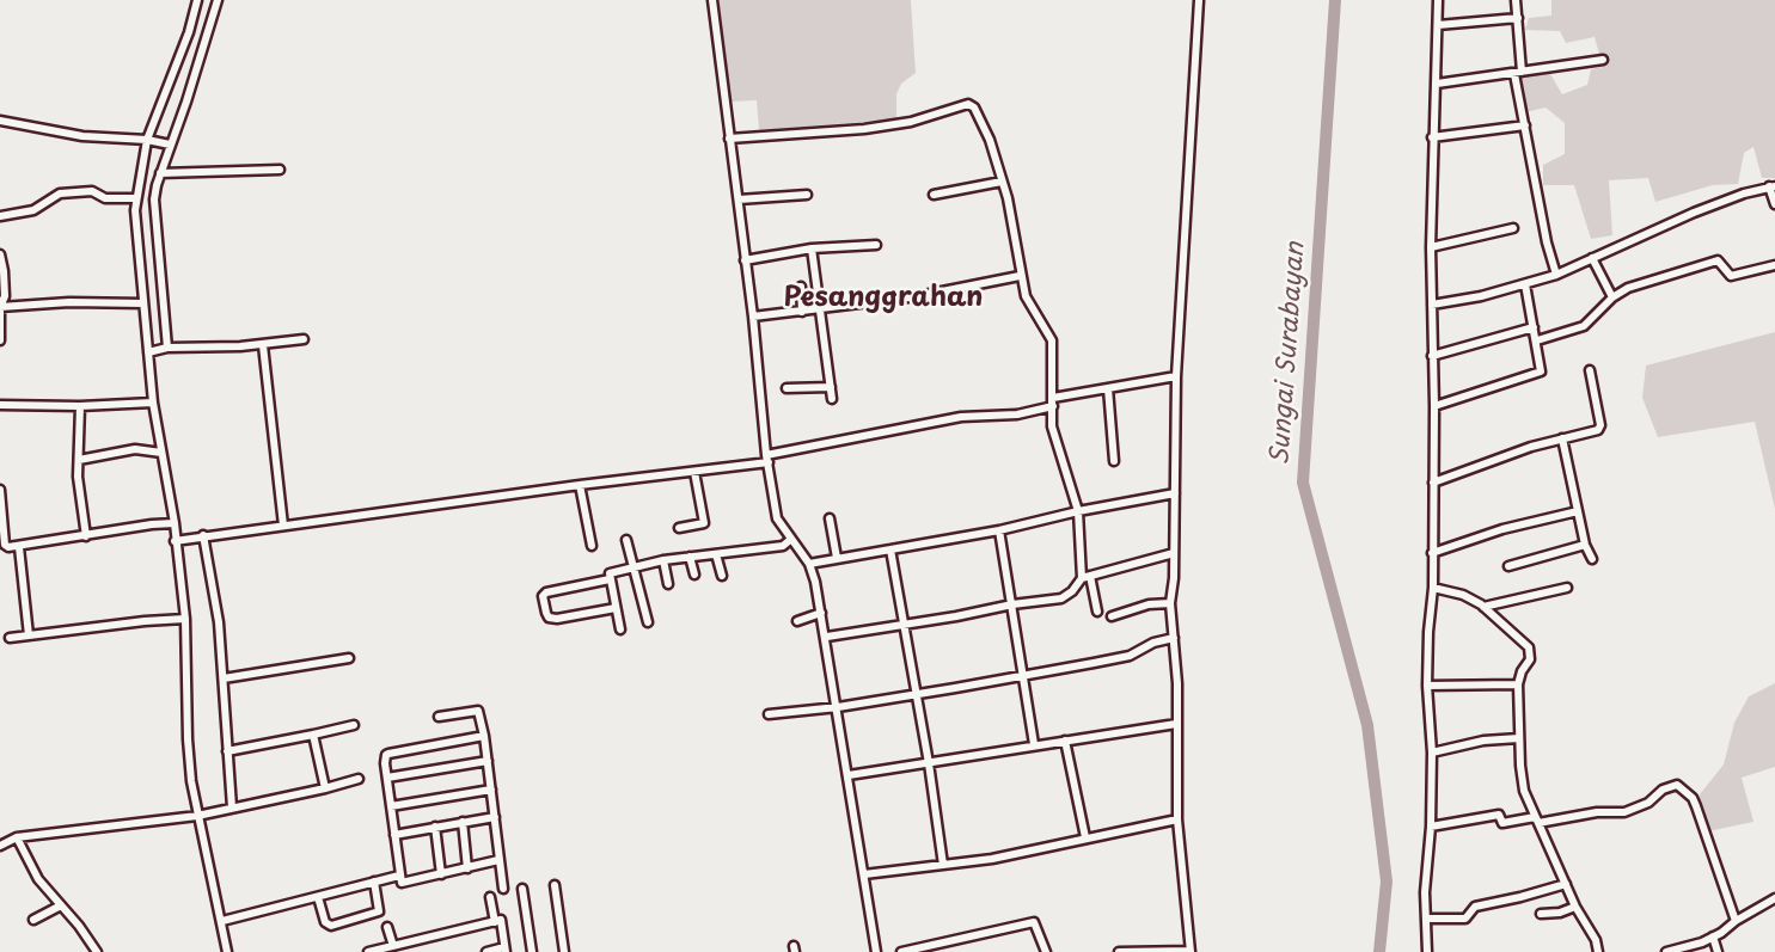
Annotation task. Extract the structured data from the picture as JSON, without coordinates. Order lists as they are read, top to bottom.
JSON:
{
  "districts": ["Pesanggrahan"],
  "water": ["Sungai Surabayan"]
}
